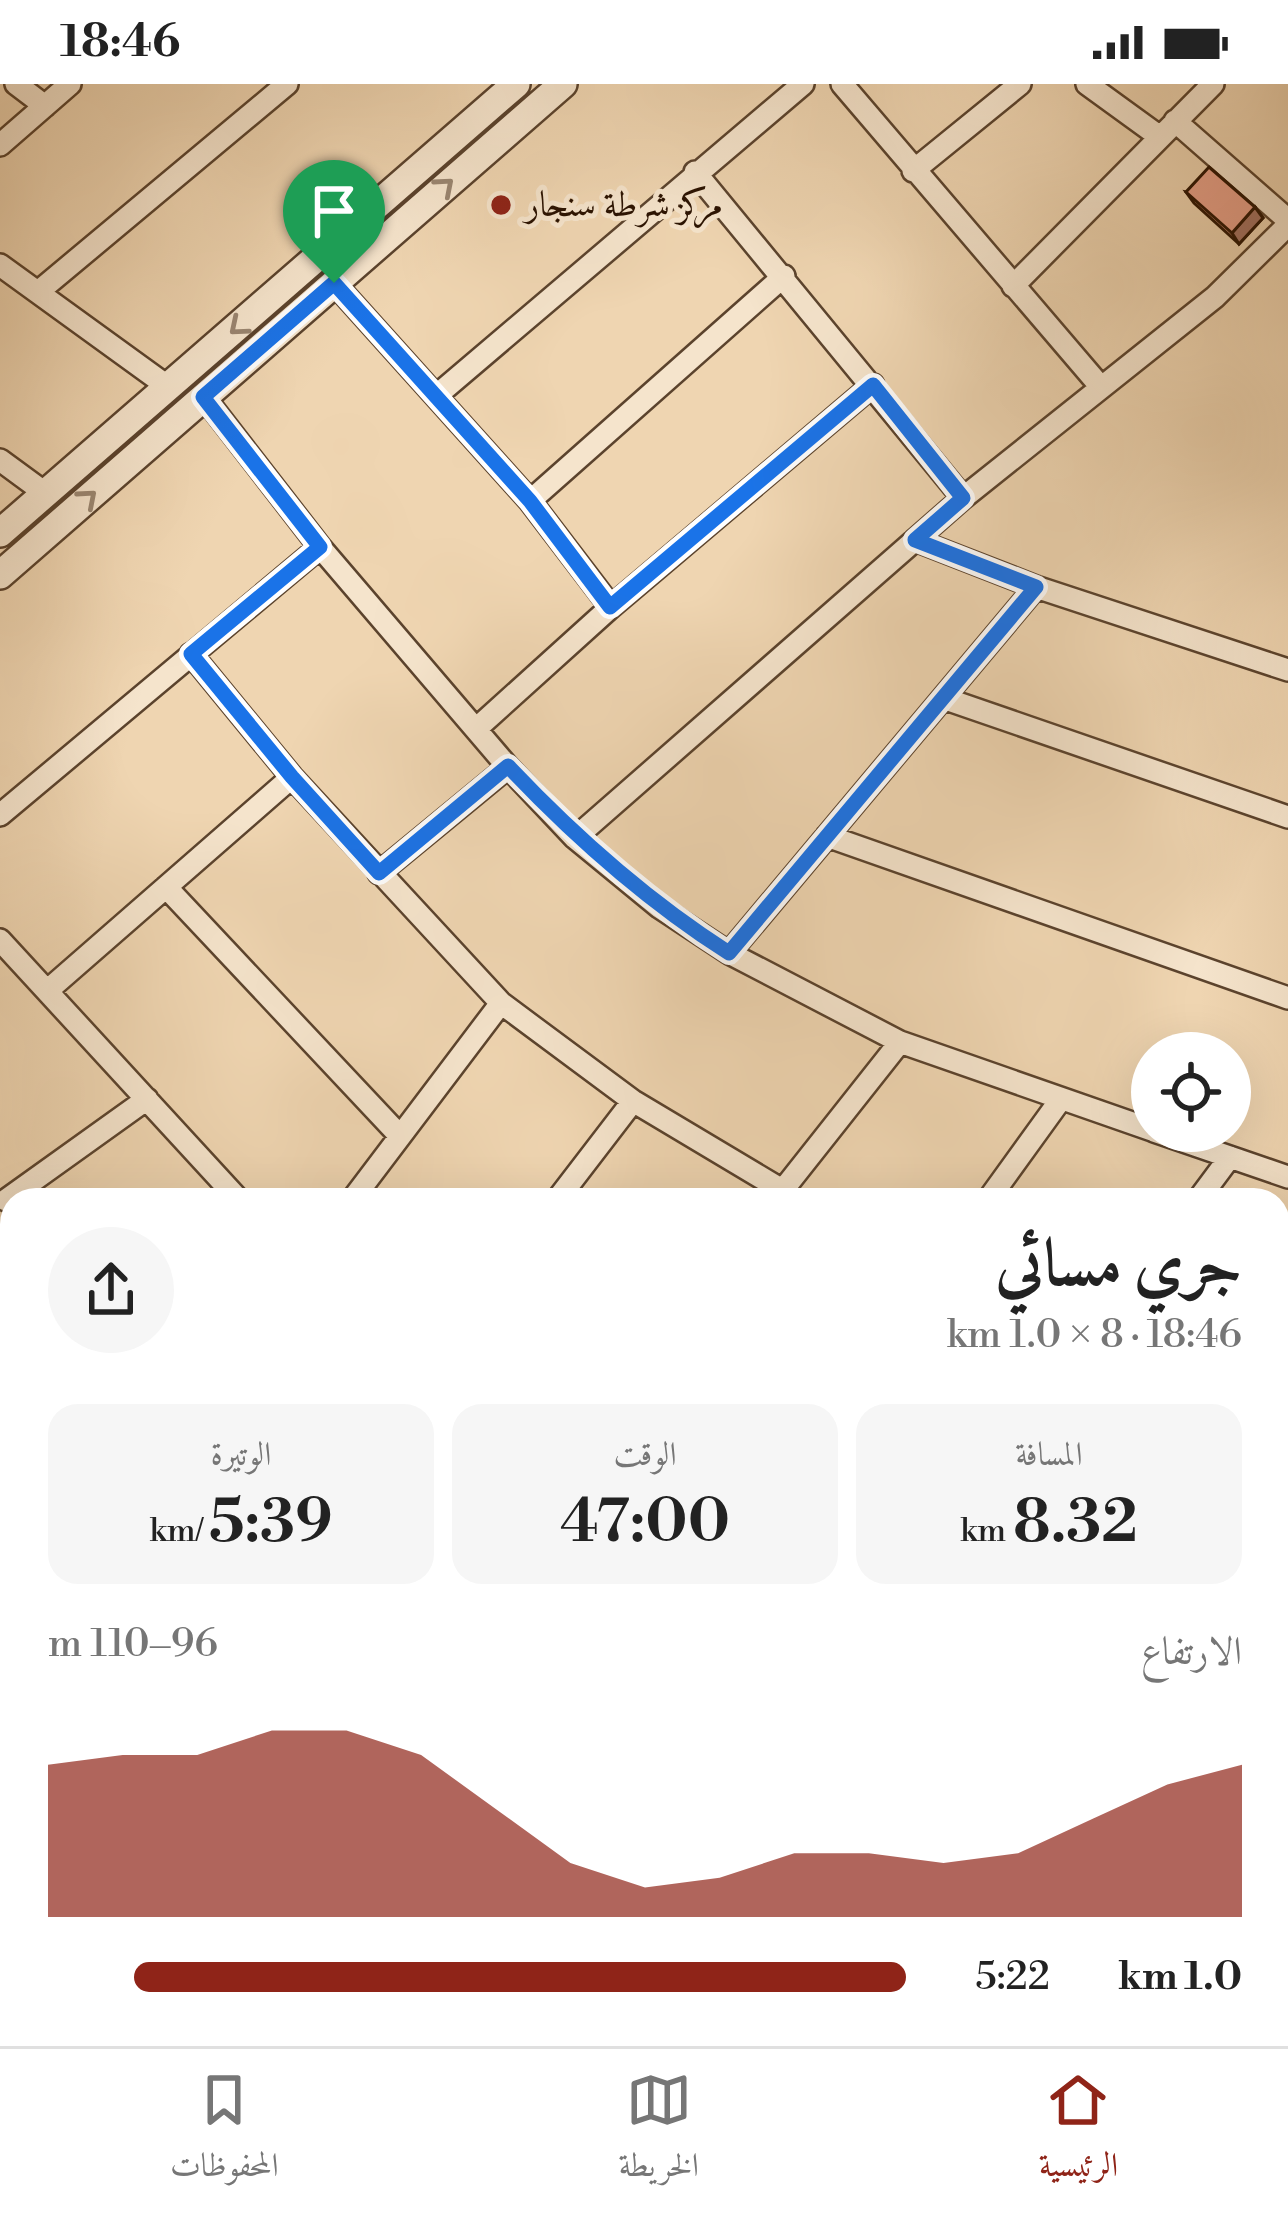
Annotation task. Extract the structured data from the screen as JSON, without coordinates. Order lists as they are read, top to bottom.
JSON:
{
  "places": ["مركز شرطة سنجار"],
  "page": {
    "status": "18:46",
    "heading": ["جري مسائي", "18:46 · 8 × 1.0 km"],
    "stats": [
      ["المسافة", "8.32 km"],
      ["الوقت", "47:00"],
      ["الوتيرة", "5:39 /km"]
    ],
    "chart": ["الارتفاع", "96–110 m"],
    "list": [
      {
        "name": "1.0 km",
        "note": "5:22"
      }
    ],
    "tabs": ["الرئيسية", "الخريطة", "المحفوظات"]
  }
}
